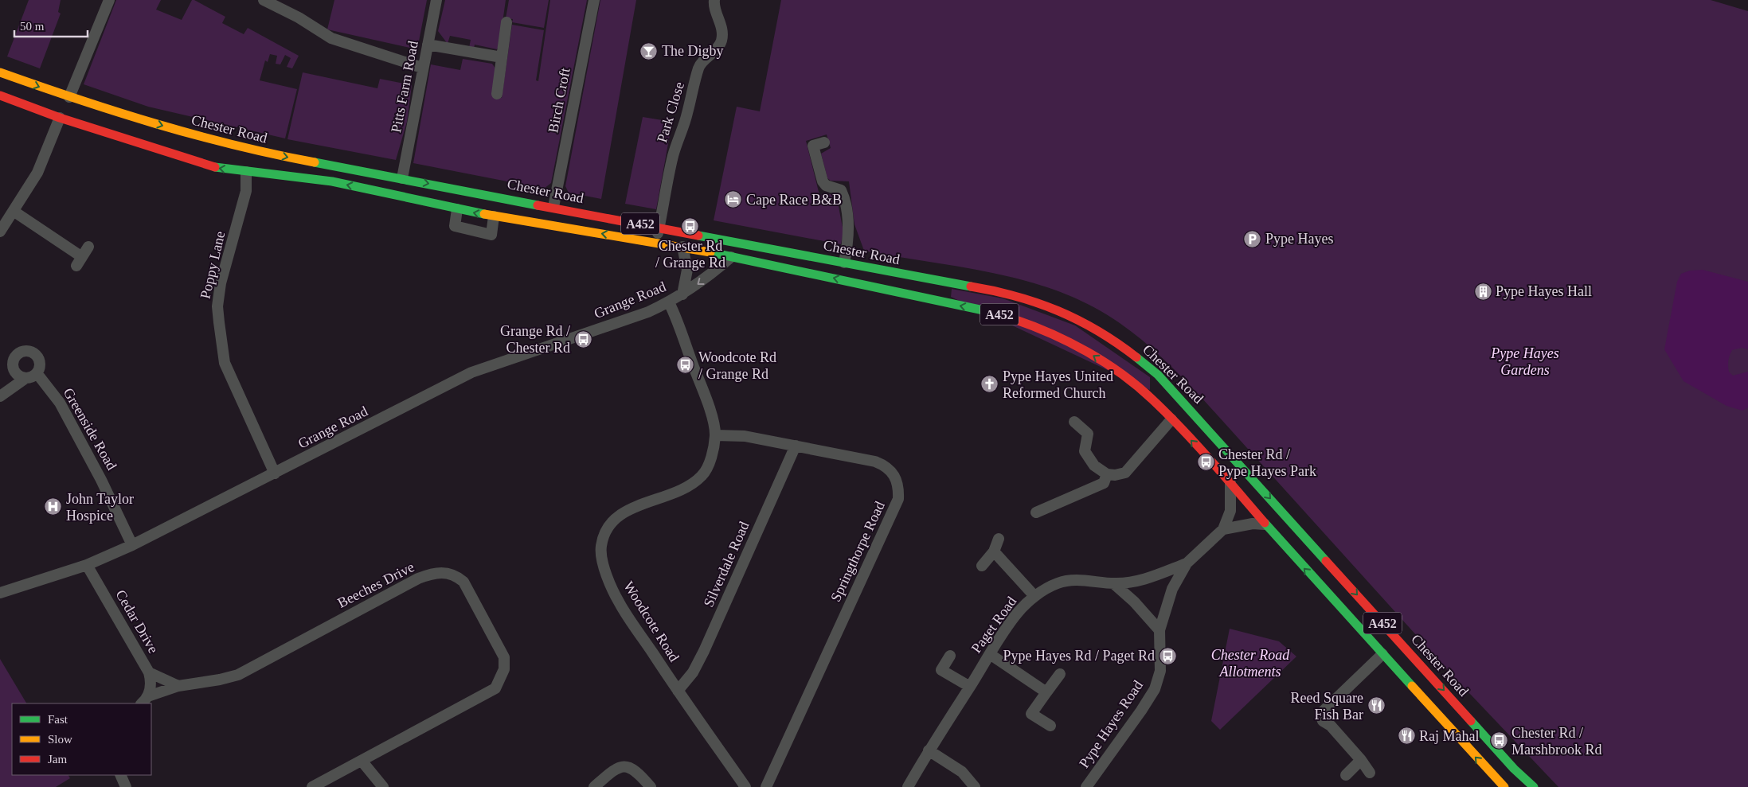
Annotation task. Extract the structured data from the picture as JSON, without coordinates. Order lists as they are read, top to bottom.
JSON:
{
  "streets": {
    "highway": ["Chester Road", "A452"],
    "street": [
      "Pitts Farm Road",
      "Birch Croft",
      "Park Close",
      "Poppy Lane",
      "Grange Road",
      "Greenside Road",
      "Springthorpe Road",
      "Silverdale Road",
      "Beeches Drive",
      "Cedar Drive",
      "Woodcote Road",
      "Paget Road",
      "Pype Hayes Road"
    ]
  },
  "crossings": [
    ["Pitts Farm Road", "Chester Road"],
    ["Birch Croft", "Chester Road"],
    ["Park Close", "Chester Road"],
    ["Park Close", "A452"],
    ["A452", "Poppy Lane"],
    ["A452", "Grange Road"],
    ["A452", "Pype Hayes Road"],
    ["Poppy Lane", "Grange Road"],
    ["Grange Road", "Greenside Road"],
    ["Grange Road", "Cedar Drive"],
    ["Grange Road", "Woodcote Road"],
    ["Springthorpe Road", "Silverdale Road"],
    ["Springthorpe Road", "Woodcote Road"],
    ["Silverdale Road", "Woodcote Road"],
    ["Beeches Drive", "Cedar Drive"],
    ["Paget Road", "Pype Hayes Road"]
  ],
  "parks": ["Pype Hayes Gardens", "Chester Road Allotments"],
  "places": {
    "bar": ["The Digby"],
    "hotel": ["Cape Race B&B"],
    "bus stop": [
      "Chester Rd / Grange Rd",
      "Grange Rd / Chester Rd",
      "Woodcote Rd / Grange Rd",
      "Chester Rd / Pype Hayes Park",
      "Pype Hayes Rd / Paget Rd",
      "Chester Rd / Marshbrook Rd"
    ],
    "parking": ["Pype Hayes"],
    "building": ["Pype Hayes Hall"],
    "church": ["Pype Hayes United Reformed Church"],
    "hospital": ["John Taylor Hospice"],
    "restaurant": ["Reed Square Fish Bar", "Raj Mahal"]
  },
  "legend": ["Fast", "Slow", "Jam"],
  "scale_bar": "50 m"
}
